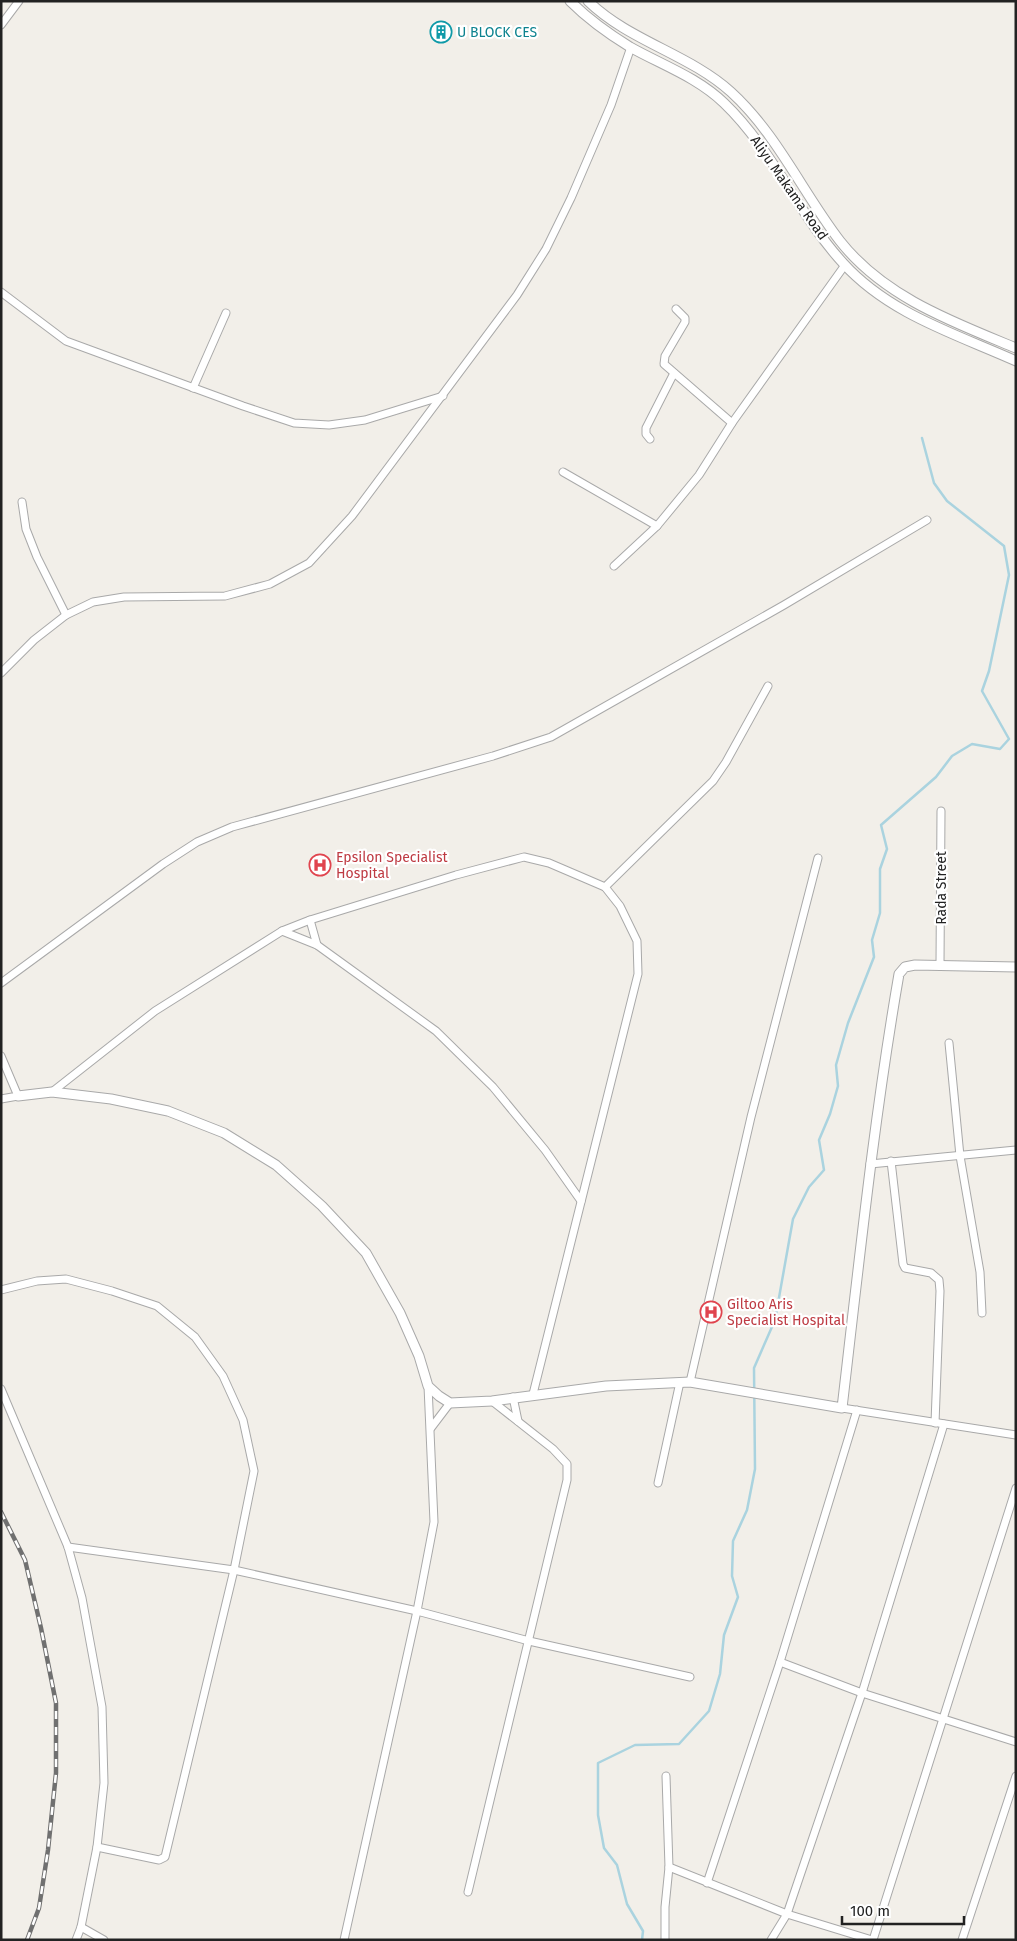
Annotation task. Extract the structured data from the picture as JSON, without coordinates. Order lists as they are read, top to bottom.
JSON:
{
  "streets": {
    "street": ["Aliyu Makama Road", "Rada Street"]
  },
  "places": {
    "building": ["U BLOCK CES"],
    "hospital": ["Epsilon Specialist Hospital", "Giltoo Aris Specialist Hospital"]
  },
  "scale_bar": "100 m"
}
